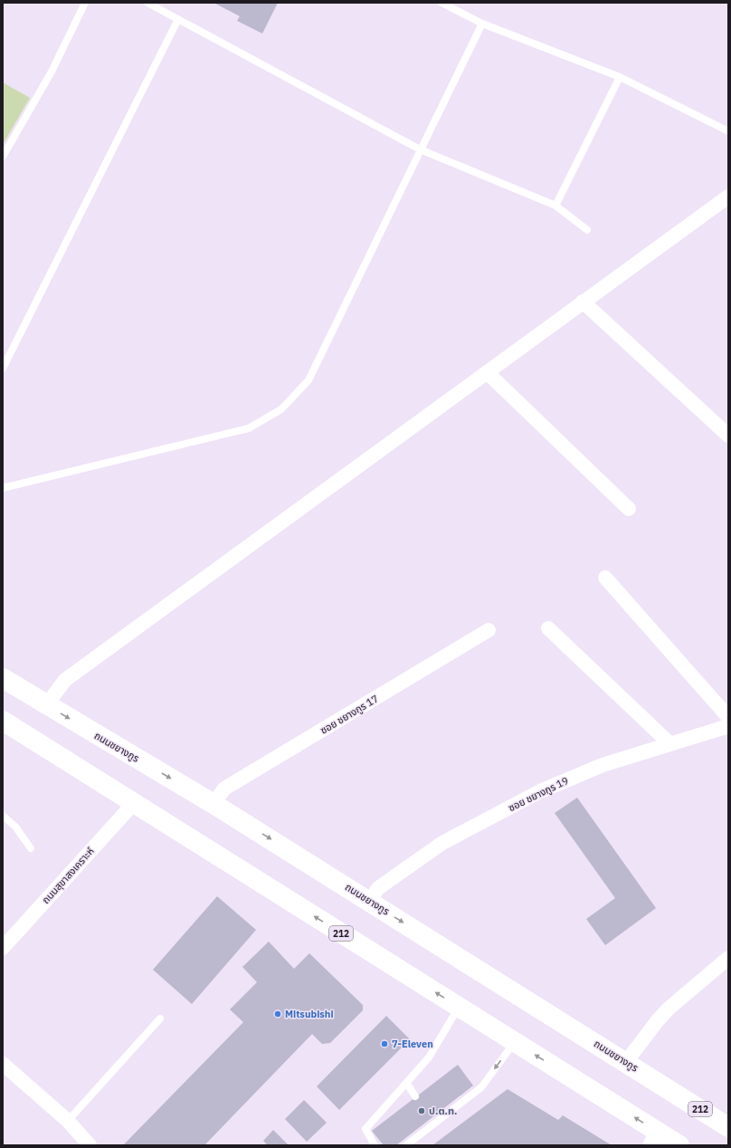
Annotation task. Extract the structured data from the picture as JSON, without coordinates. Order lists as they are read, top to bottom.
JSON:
{
  "streets": {
    "main road": ["ถนนชยางกูร", "212"],
    "street": ["ซอย ชยางกูร 17", "ซอย ชยางกูร 19", "ถนนสุขาสงเคราะห์"]
  },
  "crossings": [
    ["ซอย ชยางกูร 17", "ถนนชยางกูร"],
    ["ถนนชยางกูร", "ซอย ชยางกูร 19"],
    ["ถนนสุขาสงเคราะห์", "212"]
  ],
  "places": ["Mitsubishi", "7-Eleven", "ป.ต.ท."]
}
